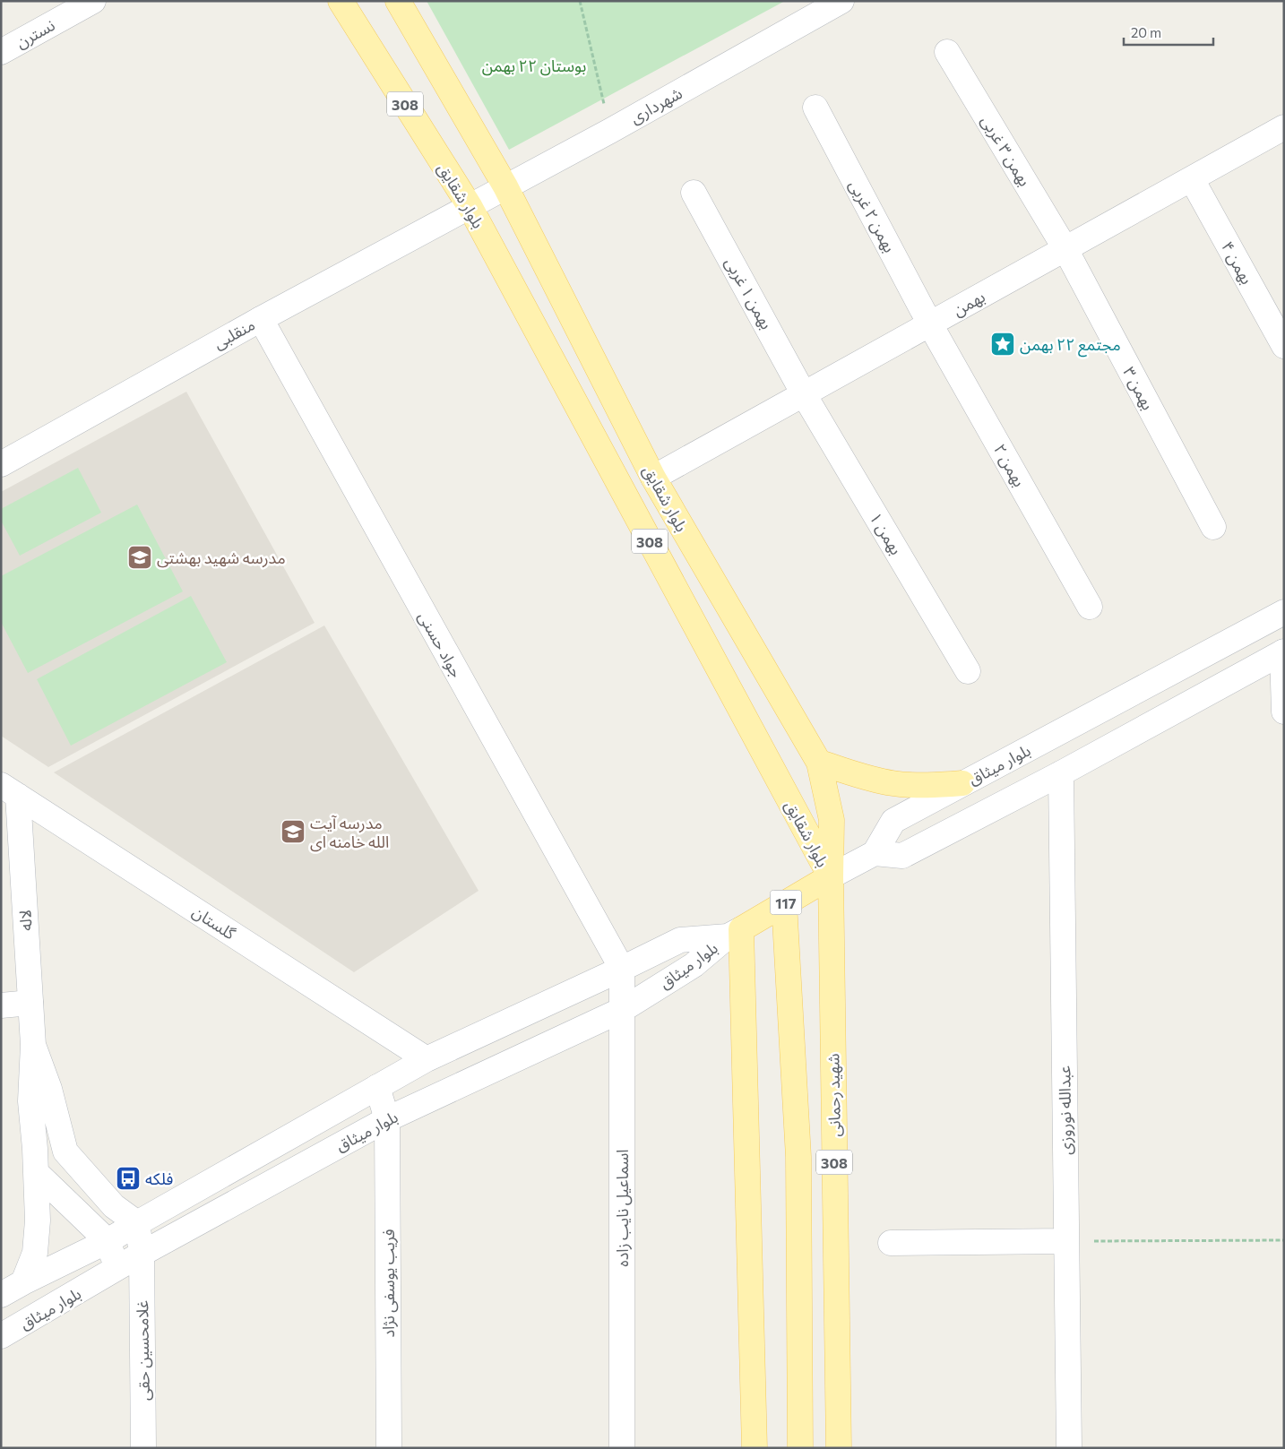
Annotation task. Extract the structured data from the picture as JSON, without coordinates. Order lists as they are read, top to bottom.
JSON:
{
  "streets": {
    "main road": [
      "308",
      "بلوار شقایق",
      "117",
      "شهید رحمانی"
    ],
    "street": [
      "نسترن",
      "شهرداری",
      "بهمن ۳ غربی",
      "بهمن ۲ غربی",
      "بهمن ۴",
      "بهمن ۱ غربی",
      "بهمن",
      "منقلبی",
      "بهمن ۳",
      "بهمن ۲",
      "بهمن ۱",
      "جواد حسنی",
      "بلوار میثاق",
      "لاله",
      "گلستان",
      "عبدالله نوروزی",
      "اسماعیل نایب زاده",
      "فریب یوسفی نژاد",
      "غلامحسین حقی"
    ]
  },
  "crossings": [
    ["308", "117"],
    ["شهرداری", "بلوار شقایق"],
    ["شهرداری", "منقلبی"],
    ["بهمن ۳ غربی", "بهمن"],
    ["بهمن ۳ غربی", "بهمن ۳"],
    ["بلوار شقایق", "بهمن"],
    ["بلوار شقایق", "منقلبی"],
    ["بلوار شقایق", "117"],
    ["بلوار شقایق", "شهید رحمانی"],
    ["بهمن ۲ غربی", "بهمن"],
    ["بهمن ۲ غربی", "بهمن ۲"],
    ["بهمن ۴", "بهمن"],
    ["بهمن ۱ غربی", "بهمن"],
    ["بهمن ۱ غربی", "بهمن ۱"],
    ["بهمن", "بهمن ۳"],
    ["بهمن", "بهمن ۲"],
    ["بهمن", "بهمن ۱"],
    ["منقلبی", "جواد حسنی"],
    ["جواد حسنی", "بلوار میثاق"],
    ["جواد حسنی", "اسماعیل نایب زاده"],
    ["بلوار میثاق", "117"],
    ["بلوار میثاق", "گلستان"],
    ["بلوار میثاق", "اسماعیل نایب زاده"],
    ["بلوار میثاق", "فریب یوسفی نژاد"],
    ["بلوار میثاق", "غلامحسین حقی"],
    ["117", "شهید رحمانی"],
    ["لاله", "گلستان"]
  ],
  "parks": ["بوستان ۲۲ بهمن"],
  "places": {
    "place": ["مجتمع ۲۲ بهمن"],
    "school or university": ["مدرسه شهید بهشتی", "مدرسه آیت الله خامنه ای"],
    "bus stop": ["فلکه"]
  },
  "scale_bar": "20 m"
}
